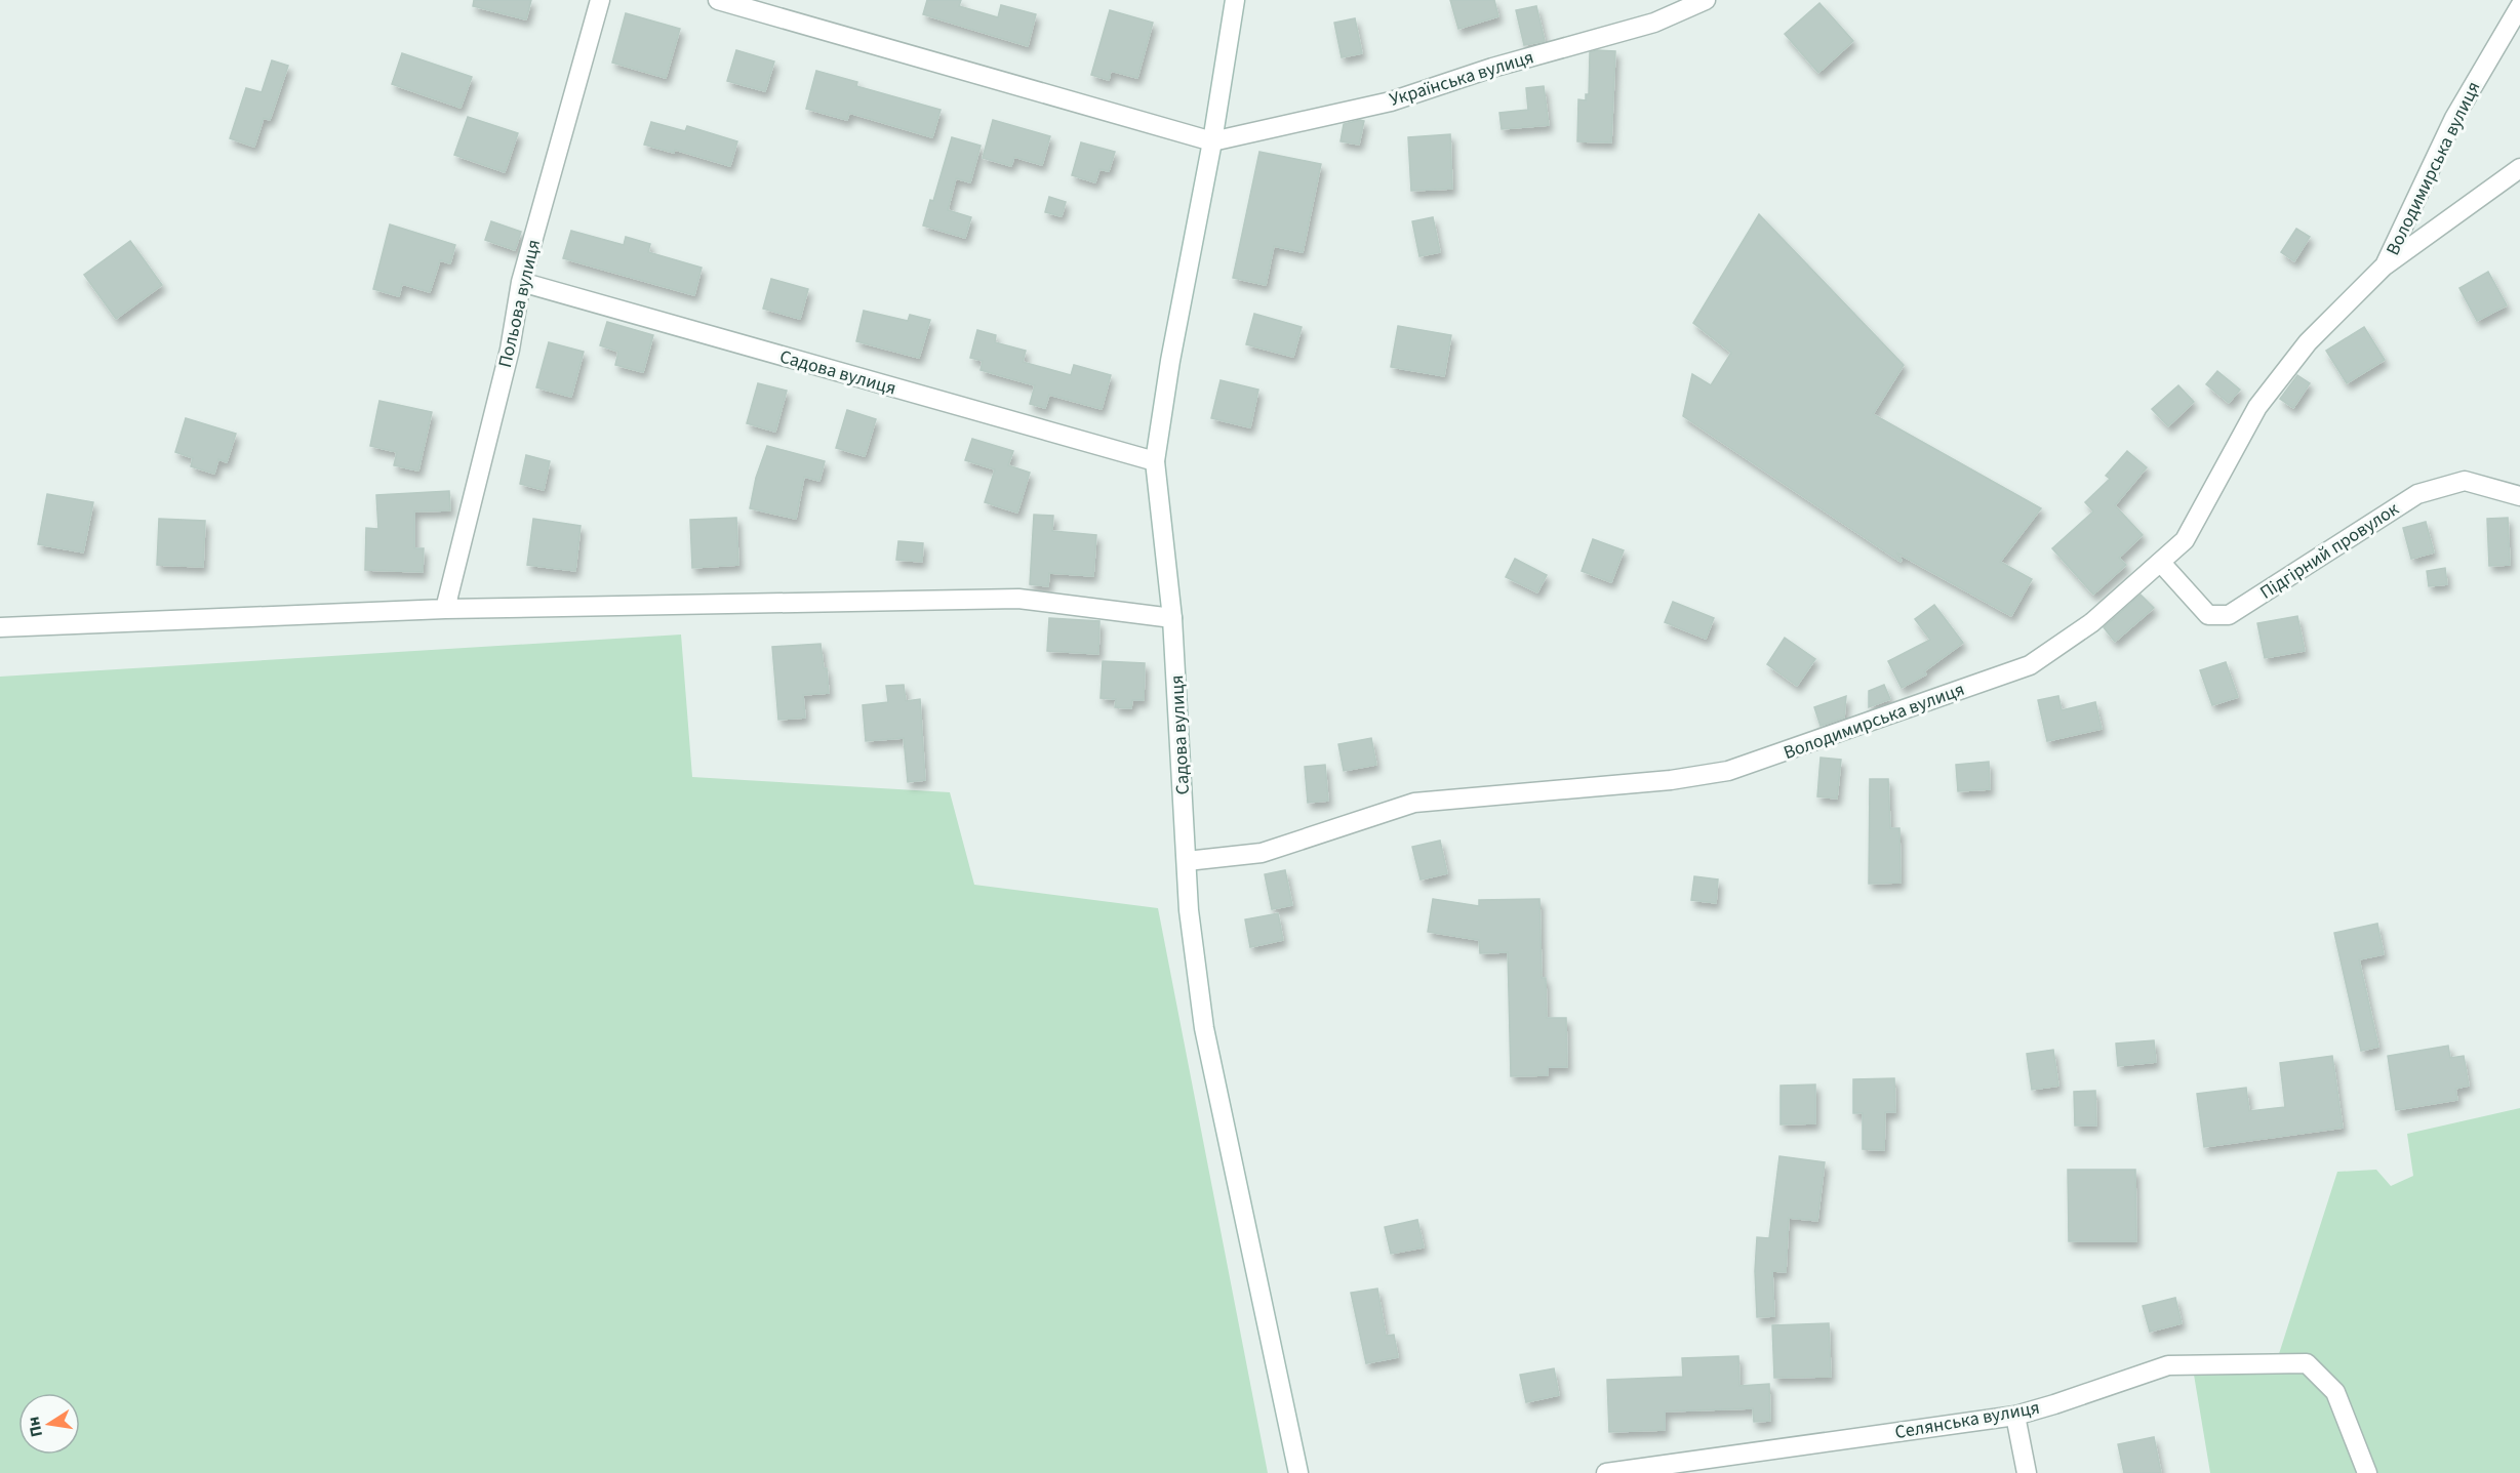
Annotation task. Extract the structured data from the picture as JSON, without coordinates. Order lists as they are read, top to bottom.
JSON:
{
  "streets": {
    "street": [
      "Українська вулиця",
      "Володимирська вулиця",
      "Польова вулиця",
      "Садова вулиця",
      "Підгірний провулок",
      "Селянська вулиця"
    ]
  },
  "crossings": [
    ["Українська вулиця", "Садова вулиця"],
    ["Володимирська вулиця", "Садова вулиця"],
    ["Володимирська вулиця", "Підгірний провулок"],
    ["Польова вулиця", "Садова вулиця"]
  ],
  "north": "left"
}
